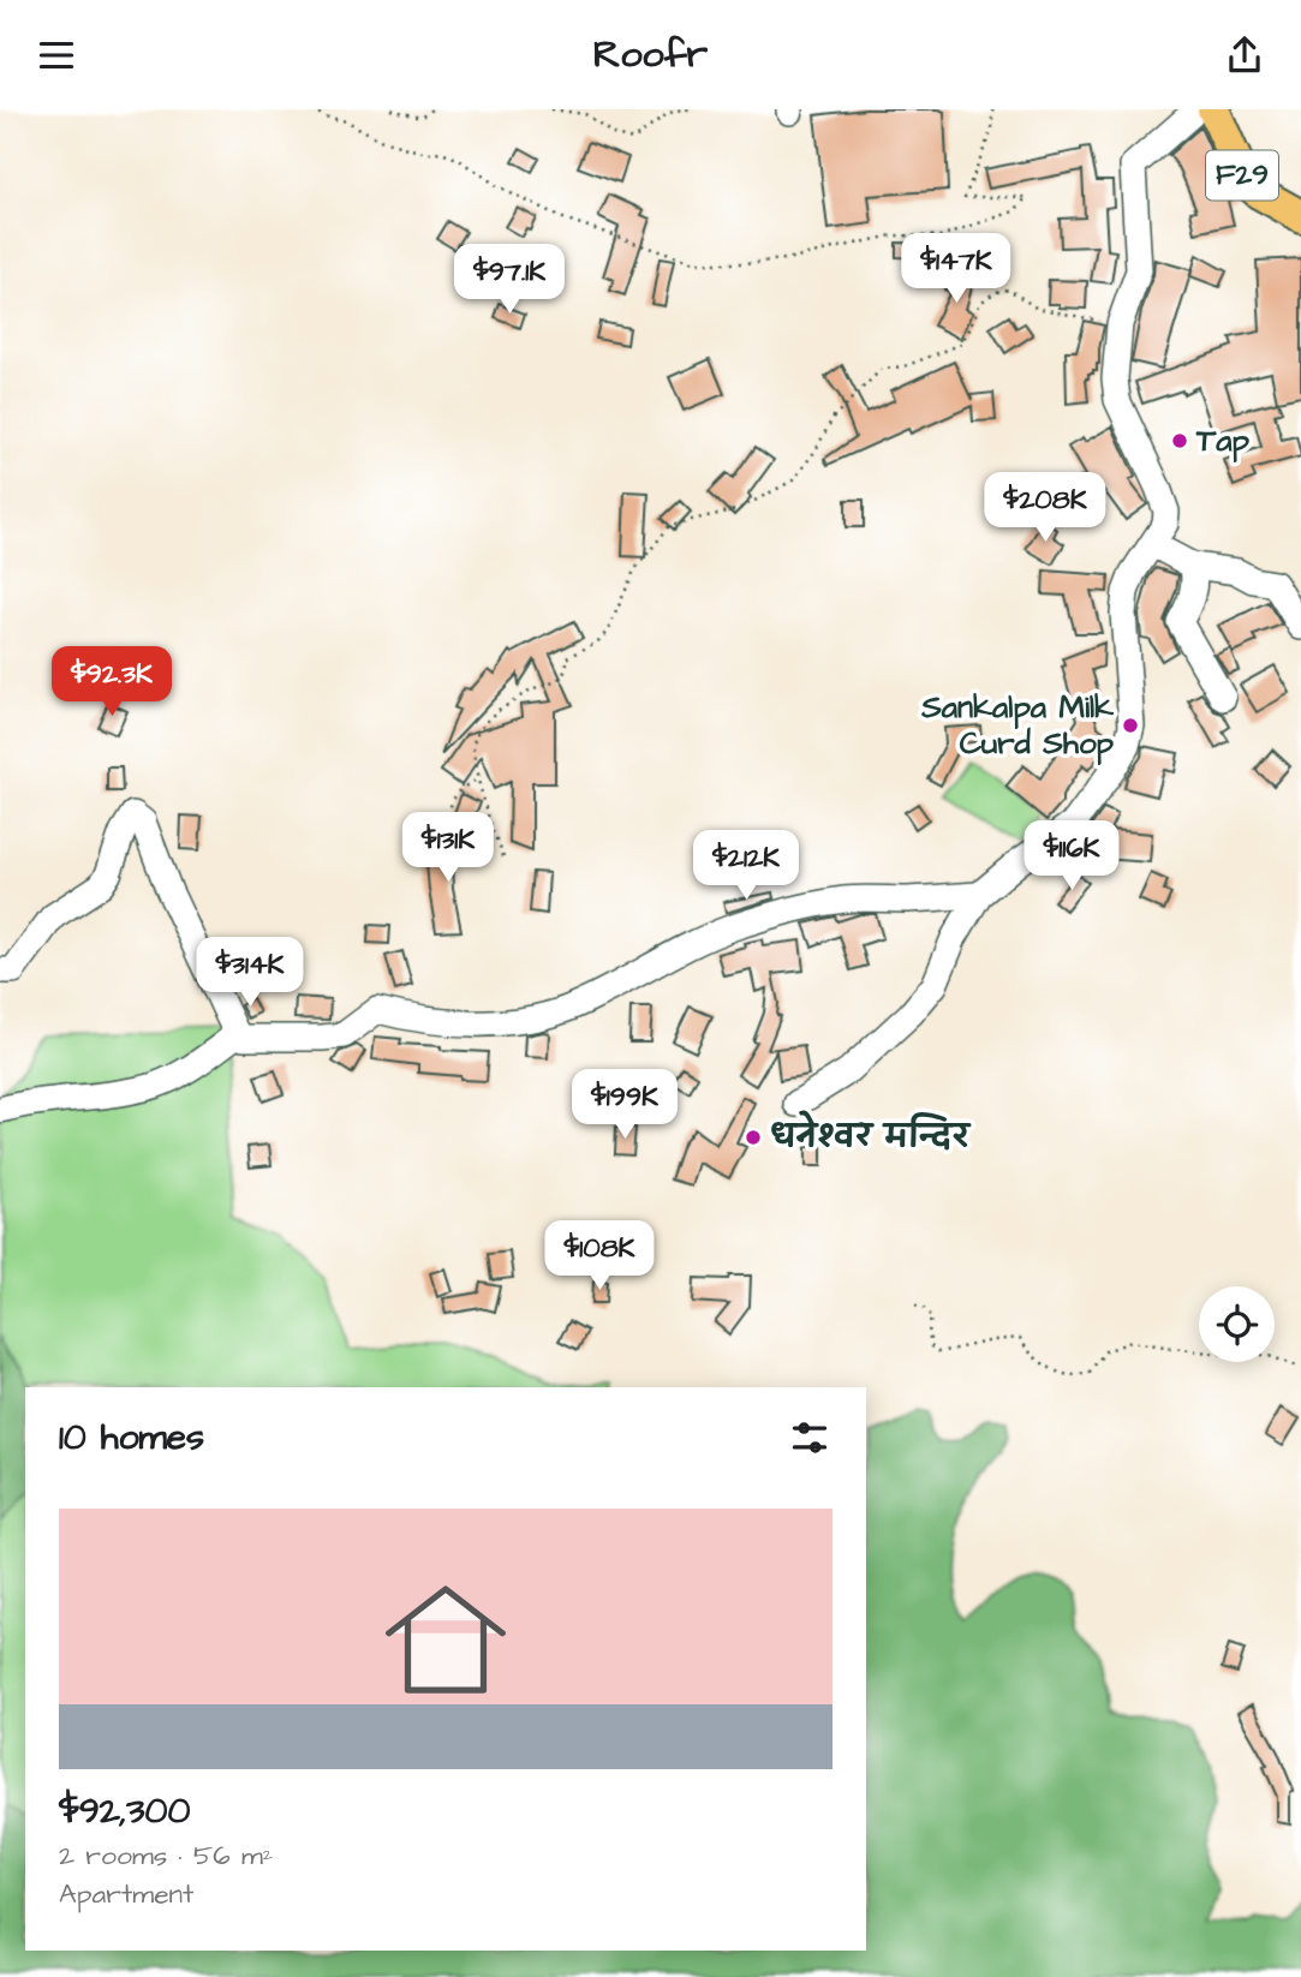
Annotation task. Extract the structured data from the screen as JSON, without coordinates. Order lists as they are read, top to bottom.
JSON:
{
  "streets": {
    "main road": ["F29"]
  },
  "places": ["Tap", "Sankalpa Milk Curd Shop", "धनेश्वर मन्दिर"],
  "page": {
    "header": "Roofr",
    "price": [
      "$147K",
      "$97.1K",
      "$208K",
      "$92.3K",
      "$131K",
      "$116K",
      "$212K",
      "$314K",
      "$199K",
      "$108K"
    ],
    "heading": "10 homes",
    "list": [
      {
        "name": "$92,300",
        "note": "2 rooms · 56 m² · Apartment"
      }
    ]
  }
}
